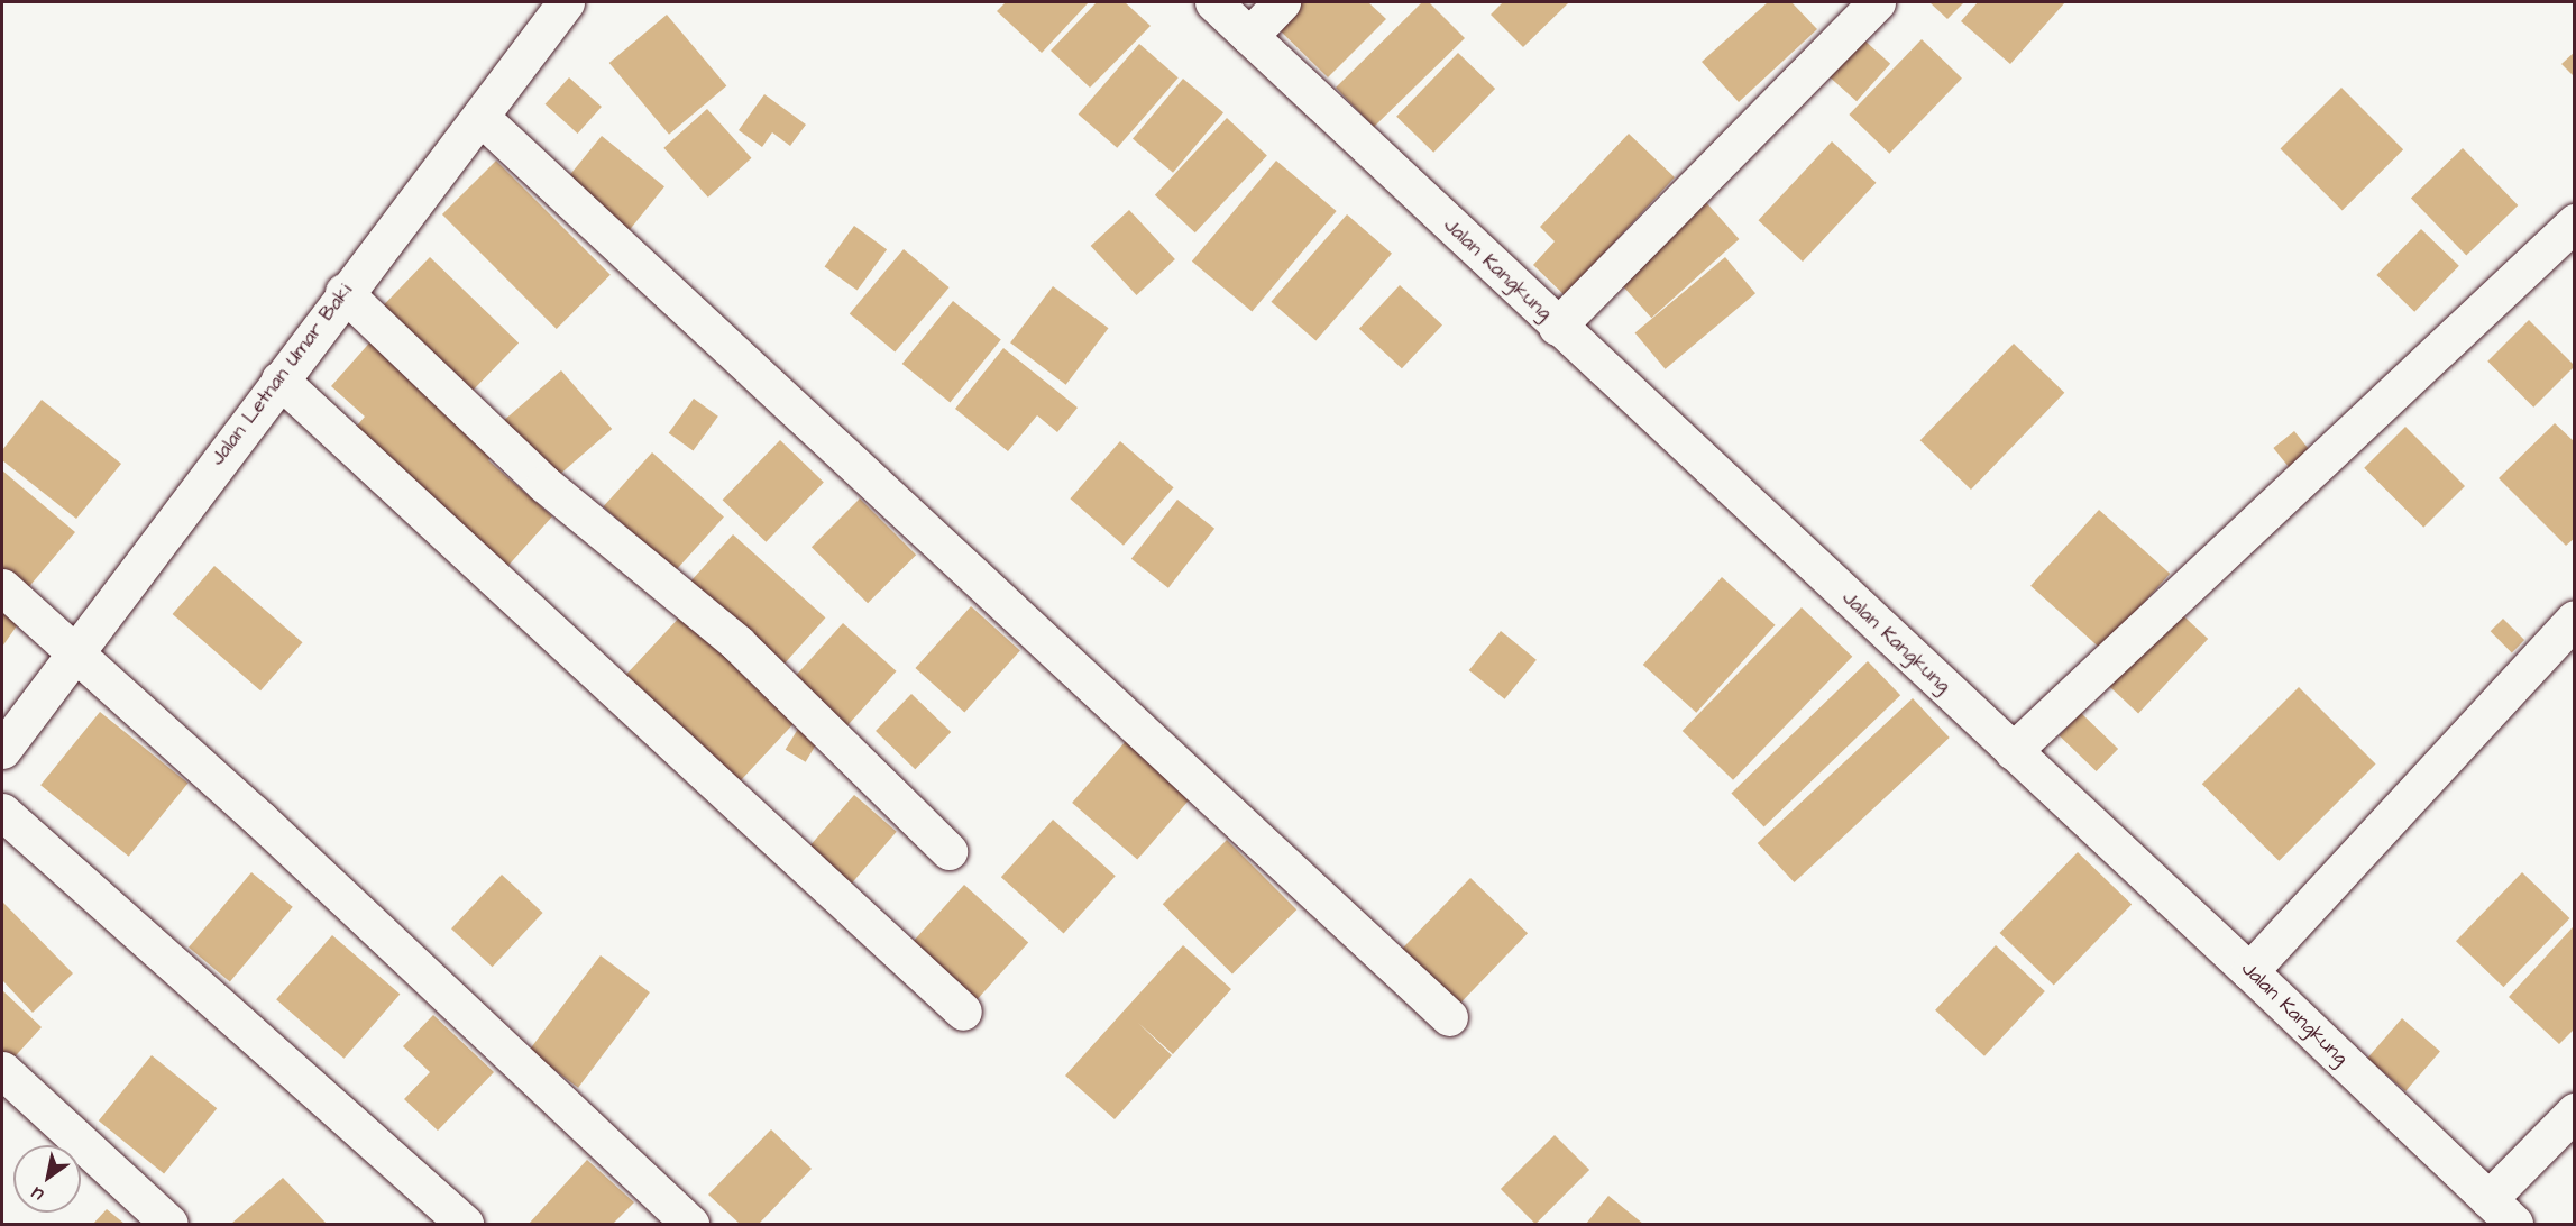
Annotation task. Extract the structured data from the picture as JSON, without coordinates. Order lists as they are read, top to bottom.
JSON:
{
  "streets": {
    "street": ["Jalan Kangkung", "Jalan Letnan Umar Baki"]
  },
  "north": "bottom left"
}
